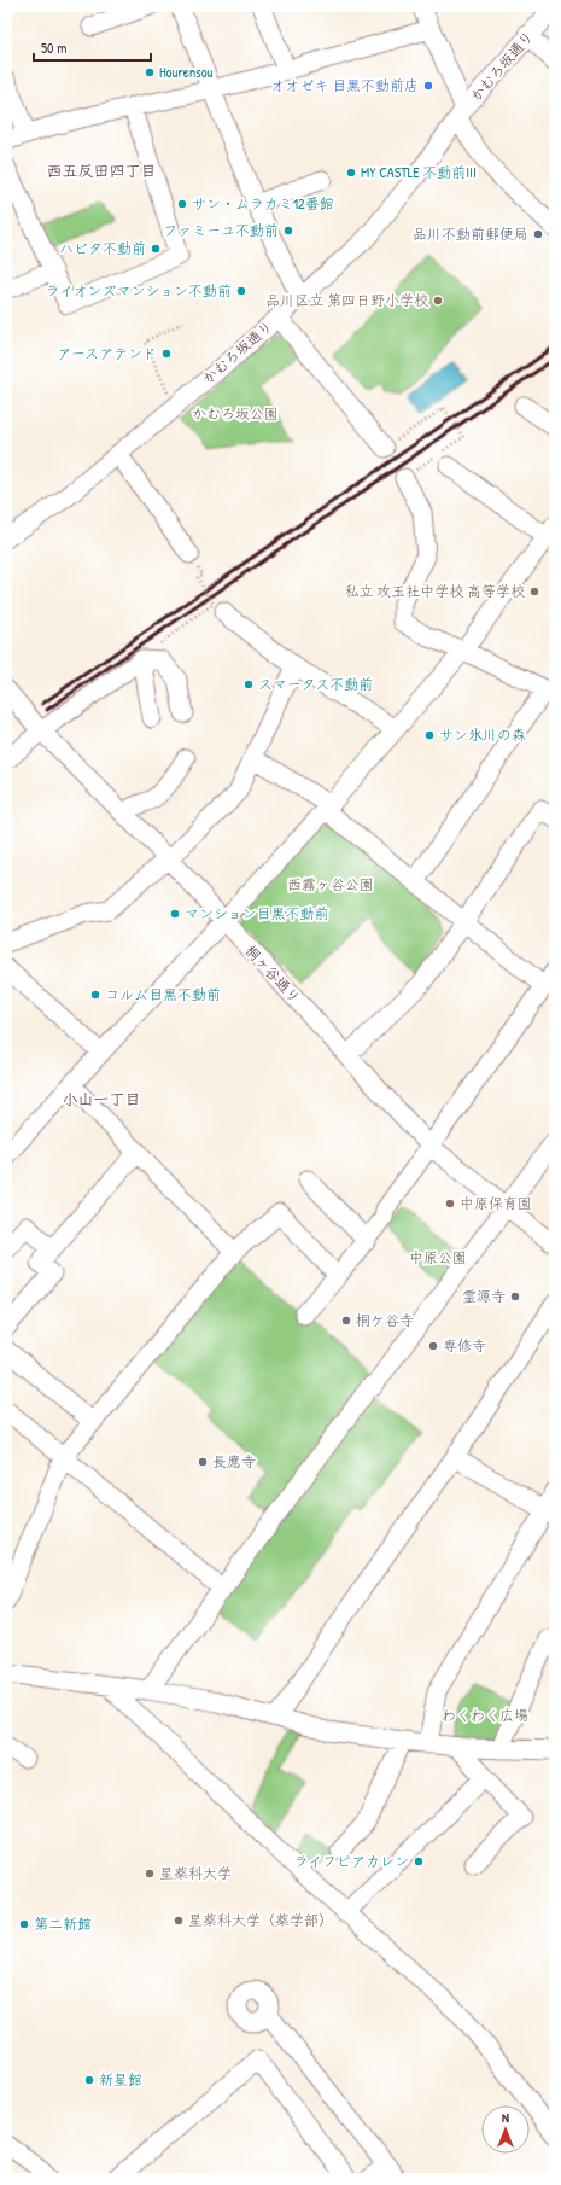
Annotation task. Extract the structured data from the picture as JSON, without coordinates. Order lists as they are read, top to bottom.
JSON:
{
  "streets": {
    "street": ["かむろ坂通り", "桐ヶ谷通り"]
  },
  "districts": ["西五反田四丁目", "小山一丁目"],
  "parks": [
    "かむろ坂公園",
    "西霧ヶ谷公園",
    "中原公園",
    "わくわく広場"
  ],
  "places": [
    "Hourensou",
    "オオゼキ 目黒不動前店",
    "MY CASTLE 不動前III",
    "サン・ムラカミ12番館",
    "ファミーユ不動前",
    "品川不動前郵便局",
    "ハビタ不動前",
    "ライオンズマンション不動前",
    "品川区立 第四日野小学校",
    "アースアテンド",
    "私立 攻玉社中学校 高等学校",
    "スマータス不動前",
    "サン氷川の森",
    "マンション目黒不動前",
    "コルム目黒不動前",
    "中原保育園",
    "霊源寺",
    "桐ケ谷寺",
    "専修寺",
    "長應寺",
    "ライフピアカレン",
    "星薬科大学",
    "星薬科大学（薬学部）",
    "第二新館",
    "新星館"
  ],
  "scale_bar": "50 m",
  "north": "top"
}
